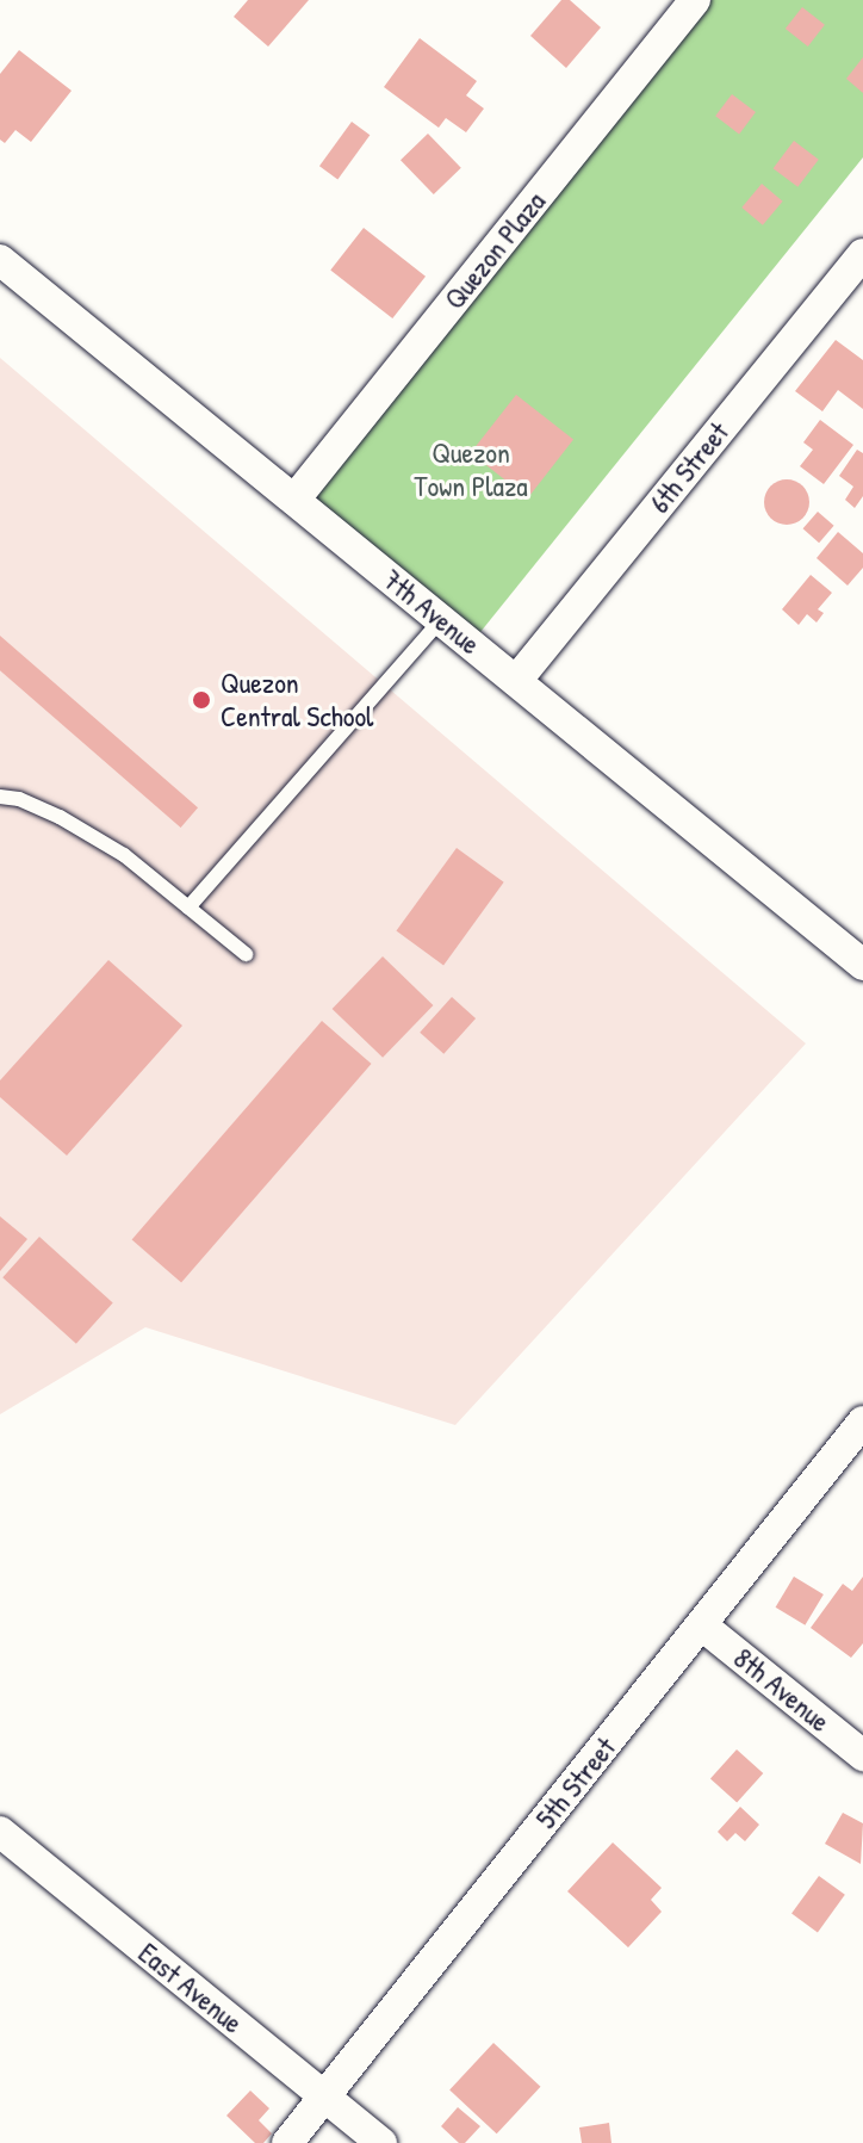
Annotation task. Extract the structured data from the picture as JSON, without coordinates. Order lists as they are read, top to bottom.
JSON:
{
  "streets": {
    "street": [
      "Quezon Plaza",
      "6th Street",
      "7th Avenue",
      "8th Avenue",
      "5th Street",
      "East Avenue"
    ]
  },
  "crossings": [
    ["Quezon Plaza", "7th Avenue"],
    ["6th Street", "7th Avenue"],
    ["8th Avenue", "5th Street"],
    ["5th Street", "East Avenue"]
  ],
  "parks": ["Quezon Town Plaza"],
  "places": ["Quezon Central School"]
}
